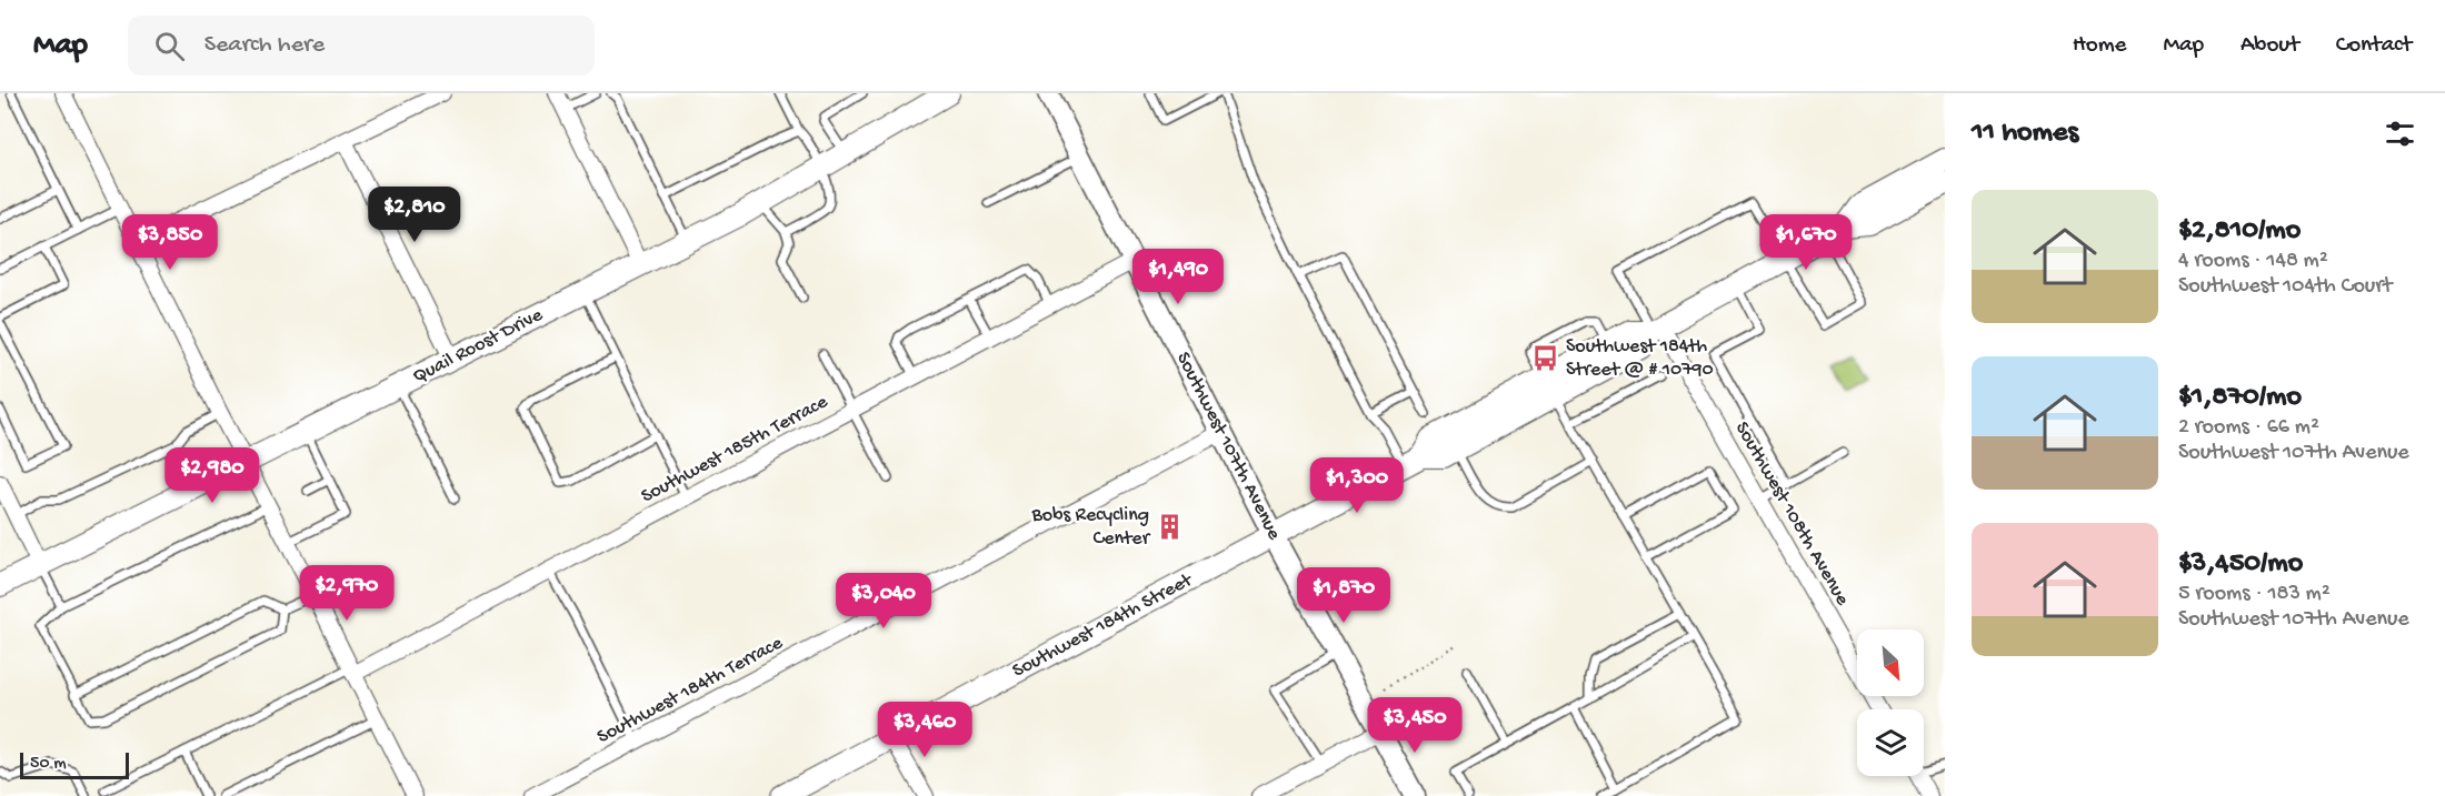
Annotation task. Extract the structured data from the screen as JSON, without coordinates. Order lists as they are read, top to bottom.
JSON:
{
  "streets": {
    "main road": ["Quail Roost Drive", "Southwest 184th Street"],
    "street": [
      "Southwest 107th Avenue",
      "Southwest 185th Terrace",
      "Southwest 108th Avenue",
      "Southwest 184th Terrace"
    ]
  },
  "crossings": [
    ["Southwest 107th Avenue", "Southwest 185th Terrace"],
    ["Southwest 107th Avenue", "Southwest 184th Street"],
    ["Southwest 107th Avenue", "Southwest 184th Terrace"],
    ["Southwest 108th Avenue", "Southwest 184th Street"]
  ],
  "places": {
    "bus stop": ["Southwest 184th Street @ # 10790"],
    "building": ["Bobs Recycling Center"]
  },
  "scale_bar": "50 m",
  "north": "bottom right",
  "page": {
    "header": "Map",
    "search": "Search here",
    "nav": [
      "Home",
      "Map",
      "About",
      "Contact"
    ],
    "heading": "11 homes",
    "list": [
      {
        "name": "$2,810/mo",
        "note": "4 rooms · 148 m² · Southwest 104th Court"
      },
      {
        "name": "$1,870/mo",
        "note": "2 rooms · 66 m² · Southwest 107th Avenue"
      },
      {
        "name": "$3,450/mo",
        "note": "5 rooms · 183 m² · Southwest 107th Avenue"
      }
    ],
    "price": [
      "$2,810",
      "$3,850",
      "$1,670",
      "$1,490",
      "$2,980",
      "$1,300",
      "$2,970",
      "$1,870",
      "$3,040",
      "$3,450",
      "$3,460"
    ],
    "scale": "50 m"
  }
}
